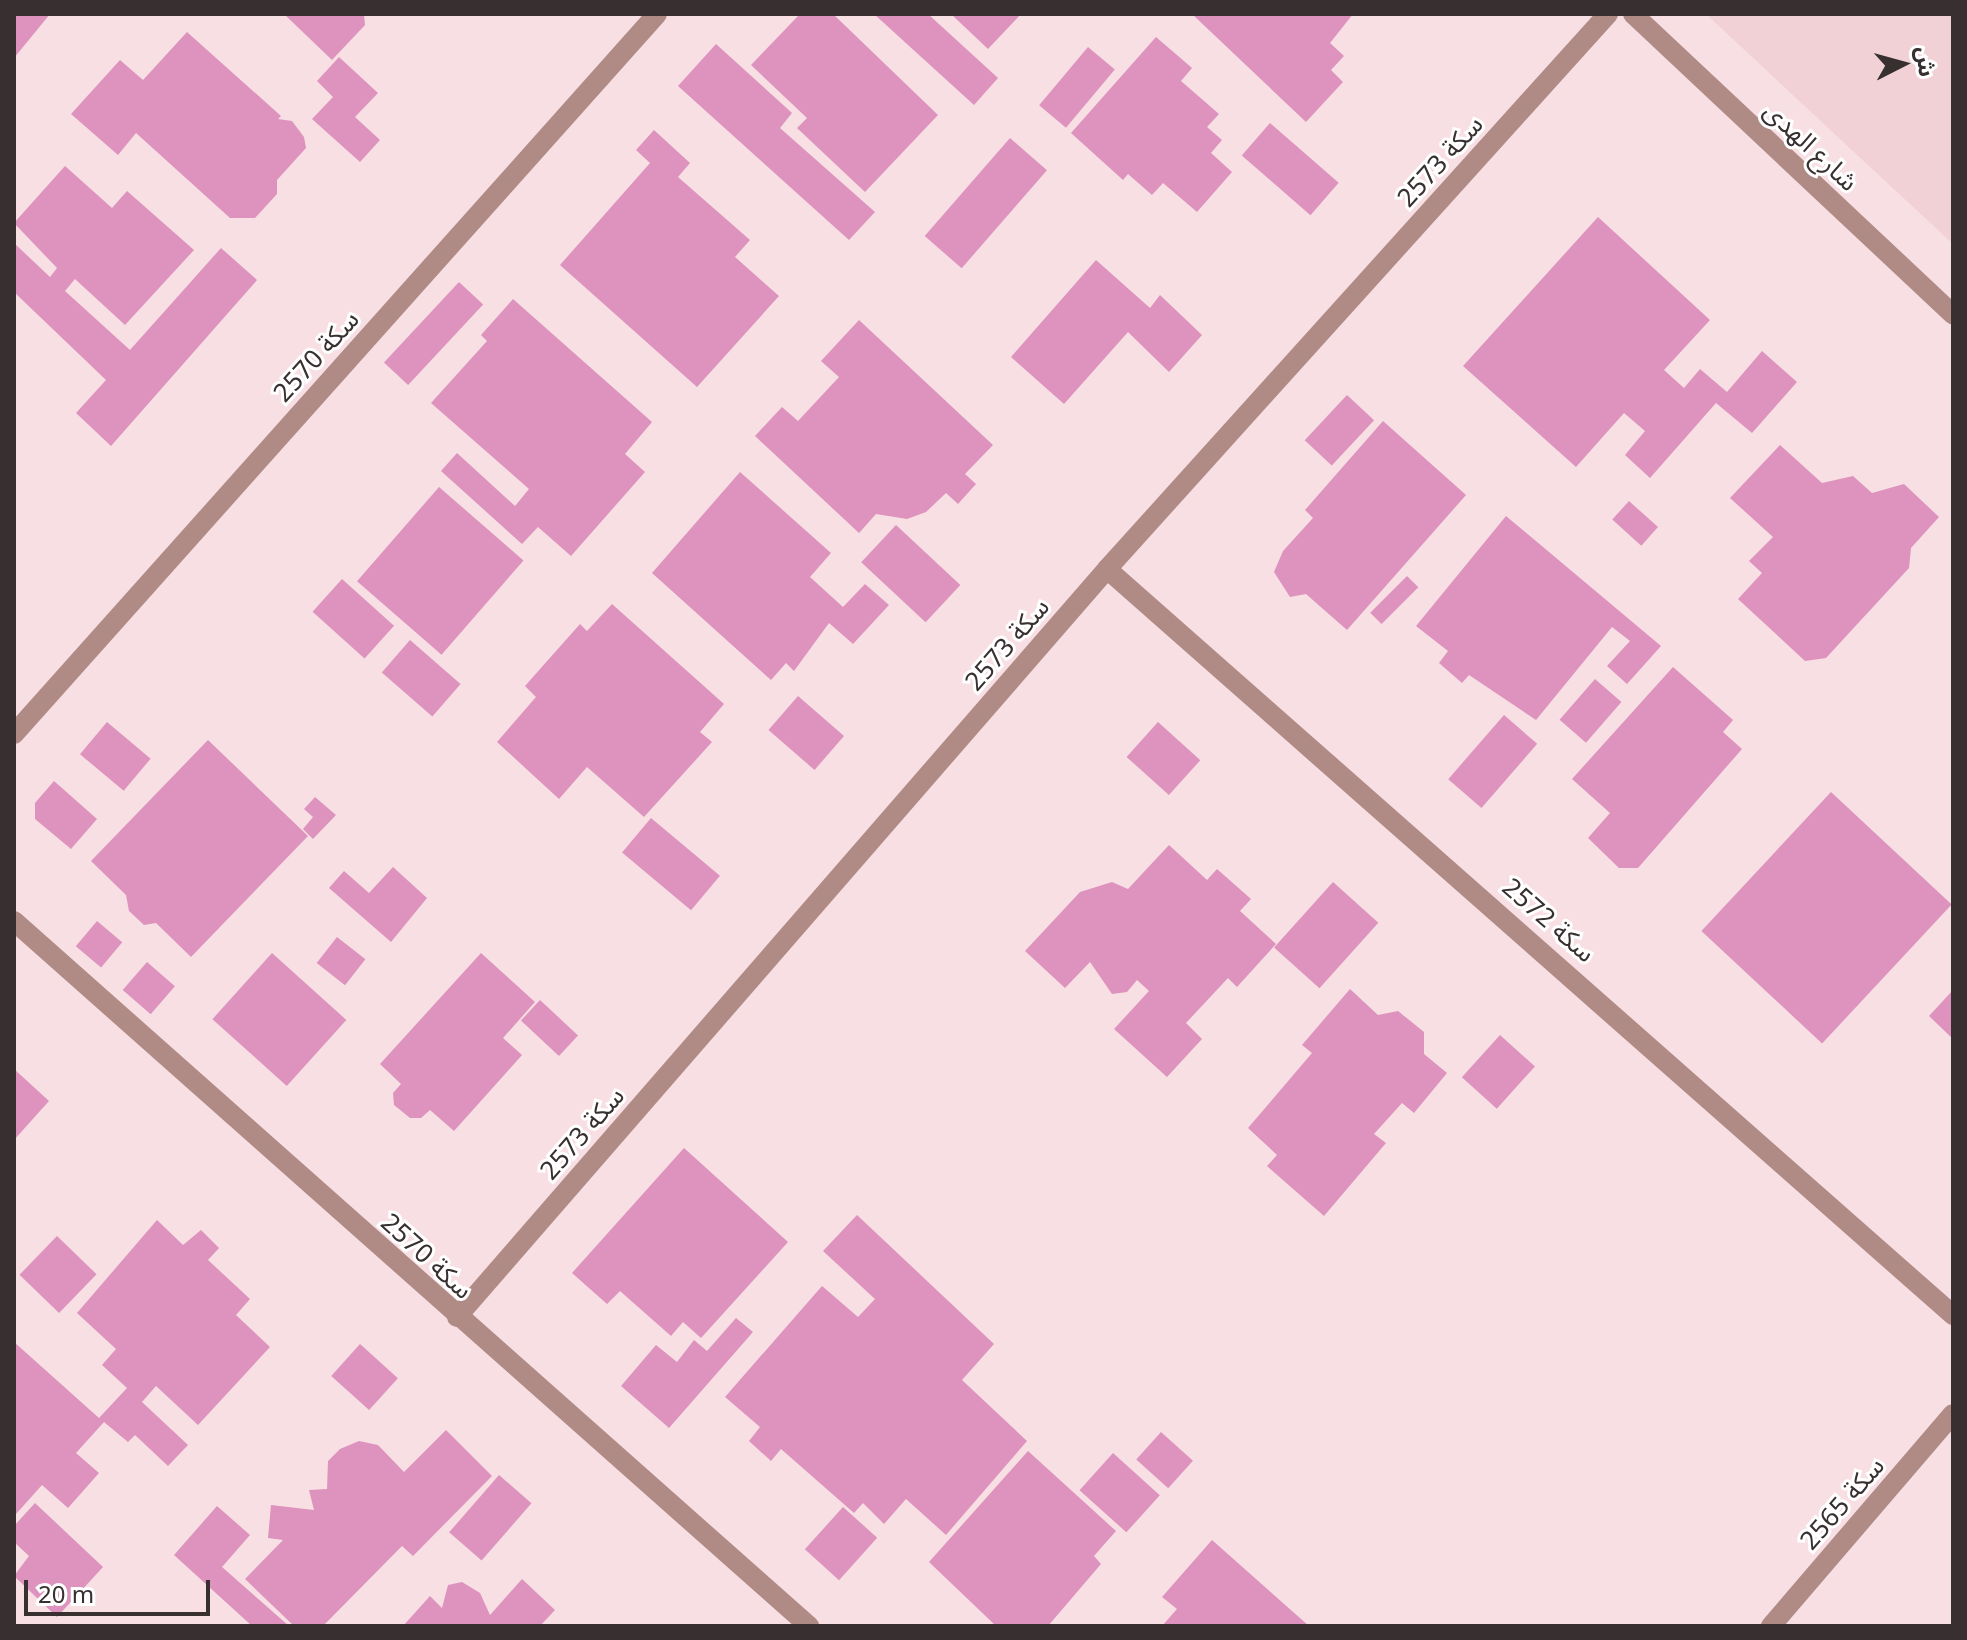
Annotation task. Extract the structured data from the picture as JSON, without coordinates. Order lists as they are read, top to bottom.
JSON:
{
  "streets": {
    "street": [
      "شارع الهدى",
      "سكة 2573",
      "سكة 2570",
      "سكة 2572",
      "سكة 2565"
    ]
  },
  "crossings": [
    ["سكة 2573", "سكة 2570"],
    ["سكة 2573", "سكة 2572"]
  ],
  "scale_bar": "20 m",
  "north": "right"
}
